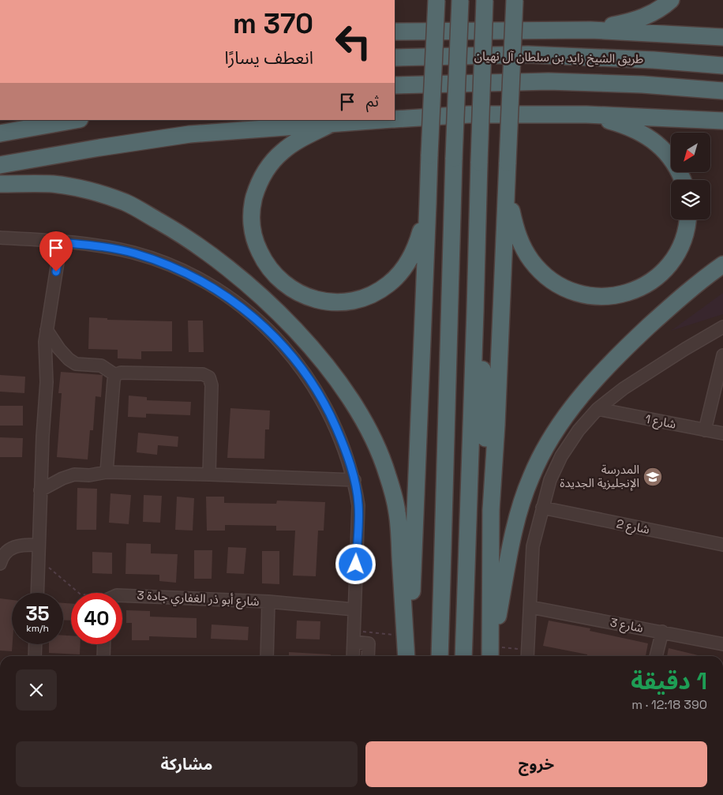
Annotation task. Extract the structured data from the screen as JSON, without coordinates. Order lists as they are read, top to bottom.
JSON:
{
  "streets": {
    "highway": ["طريق الشيخ زايد بن سلطان آل نهيان"],
    "street": [
      "شارع 1",
      "شارع 2",
      "شارع أبو ذر الغفاري جادة 3",
      "شارع 3"
    ]
  },
  "places": {
    "school or university": ["المدرسة الإنجليزية الجديدة"]
  },
  "north": "bottom left",
  "page": {
    "turn": ["370 m", "انعطف يسارًا"],
    "then": "ثم",
    "speed": "35 km/h",
    "limit": "40",
    "heading": ["1 دقيقة", "390 m · 12:18"],
    "buttons": ["خروج", "مشاركة"]
  }
}
